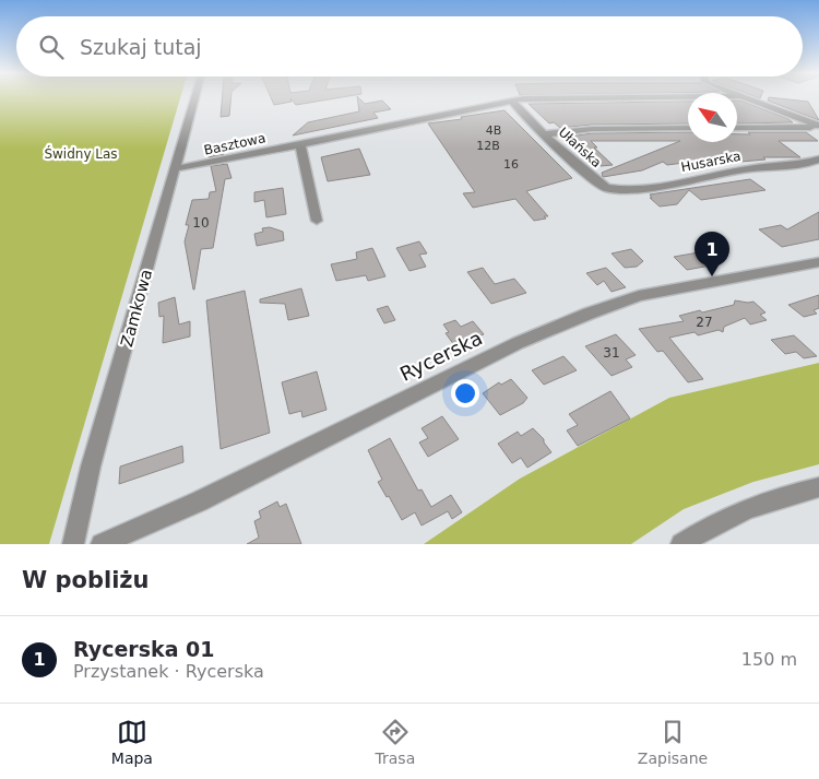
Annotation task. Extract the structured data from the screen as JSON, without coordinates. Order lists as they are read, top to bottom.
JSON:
{
  "streets": {
    "street": [
      "Basztowa",
      "Ułańska",
      "Husarska",
      "Zamkowa",
      "Rycerska"
    ]
  },
  "crossings": [
    ["Basztowa", "Ułańska"],
    ["Basztowa", "Zamkowa"],
    ["Ułańska", "Husarska"]
  ],
  "parks": ["Świdny Las"],
  "house_numbers": [
    "4B",
    "12B",
    "16",
    "10",
    "27",
    "31"
  ],
  "north": "top left",
  "page": {
    "search": "Szukaj tutaj",
    "pins": "1",
    "heading": "W pobliżu",
    "list": [
      {
        "mark": "1",
        "name": "Rycerska 01",
        "note": "Przystanek · Rycerska",
        "value": "150 m"
      }
    ],
    "nav": ["Mapa", "Trasa", "Zapisane"]
  }
}
